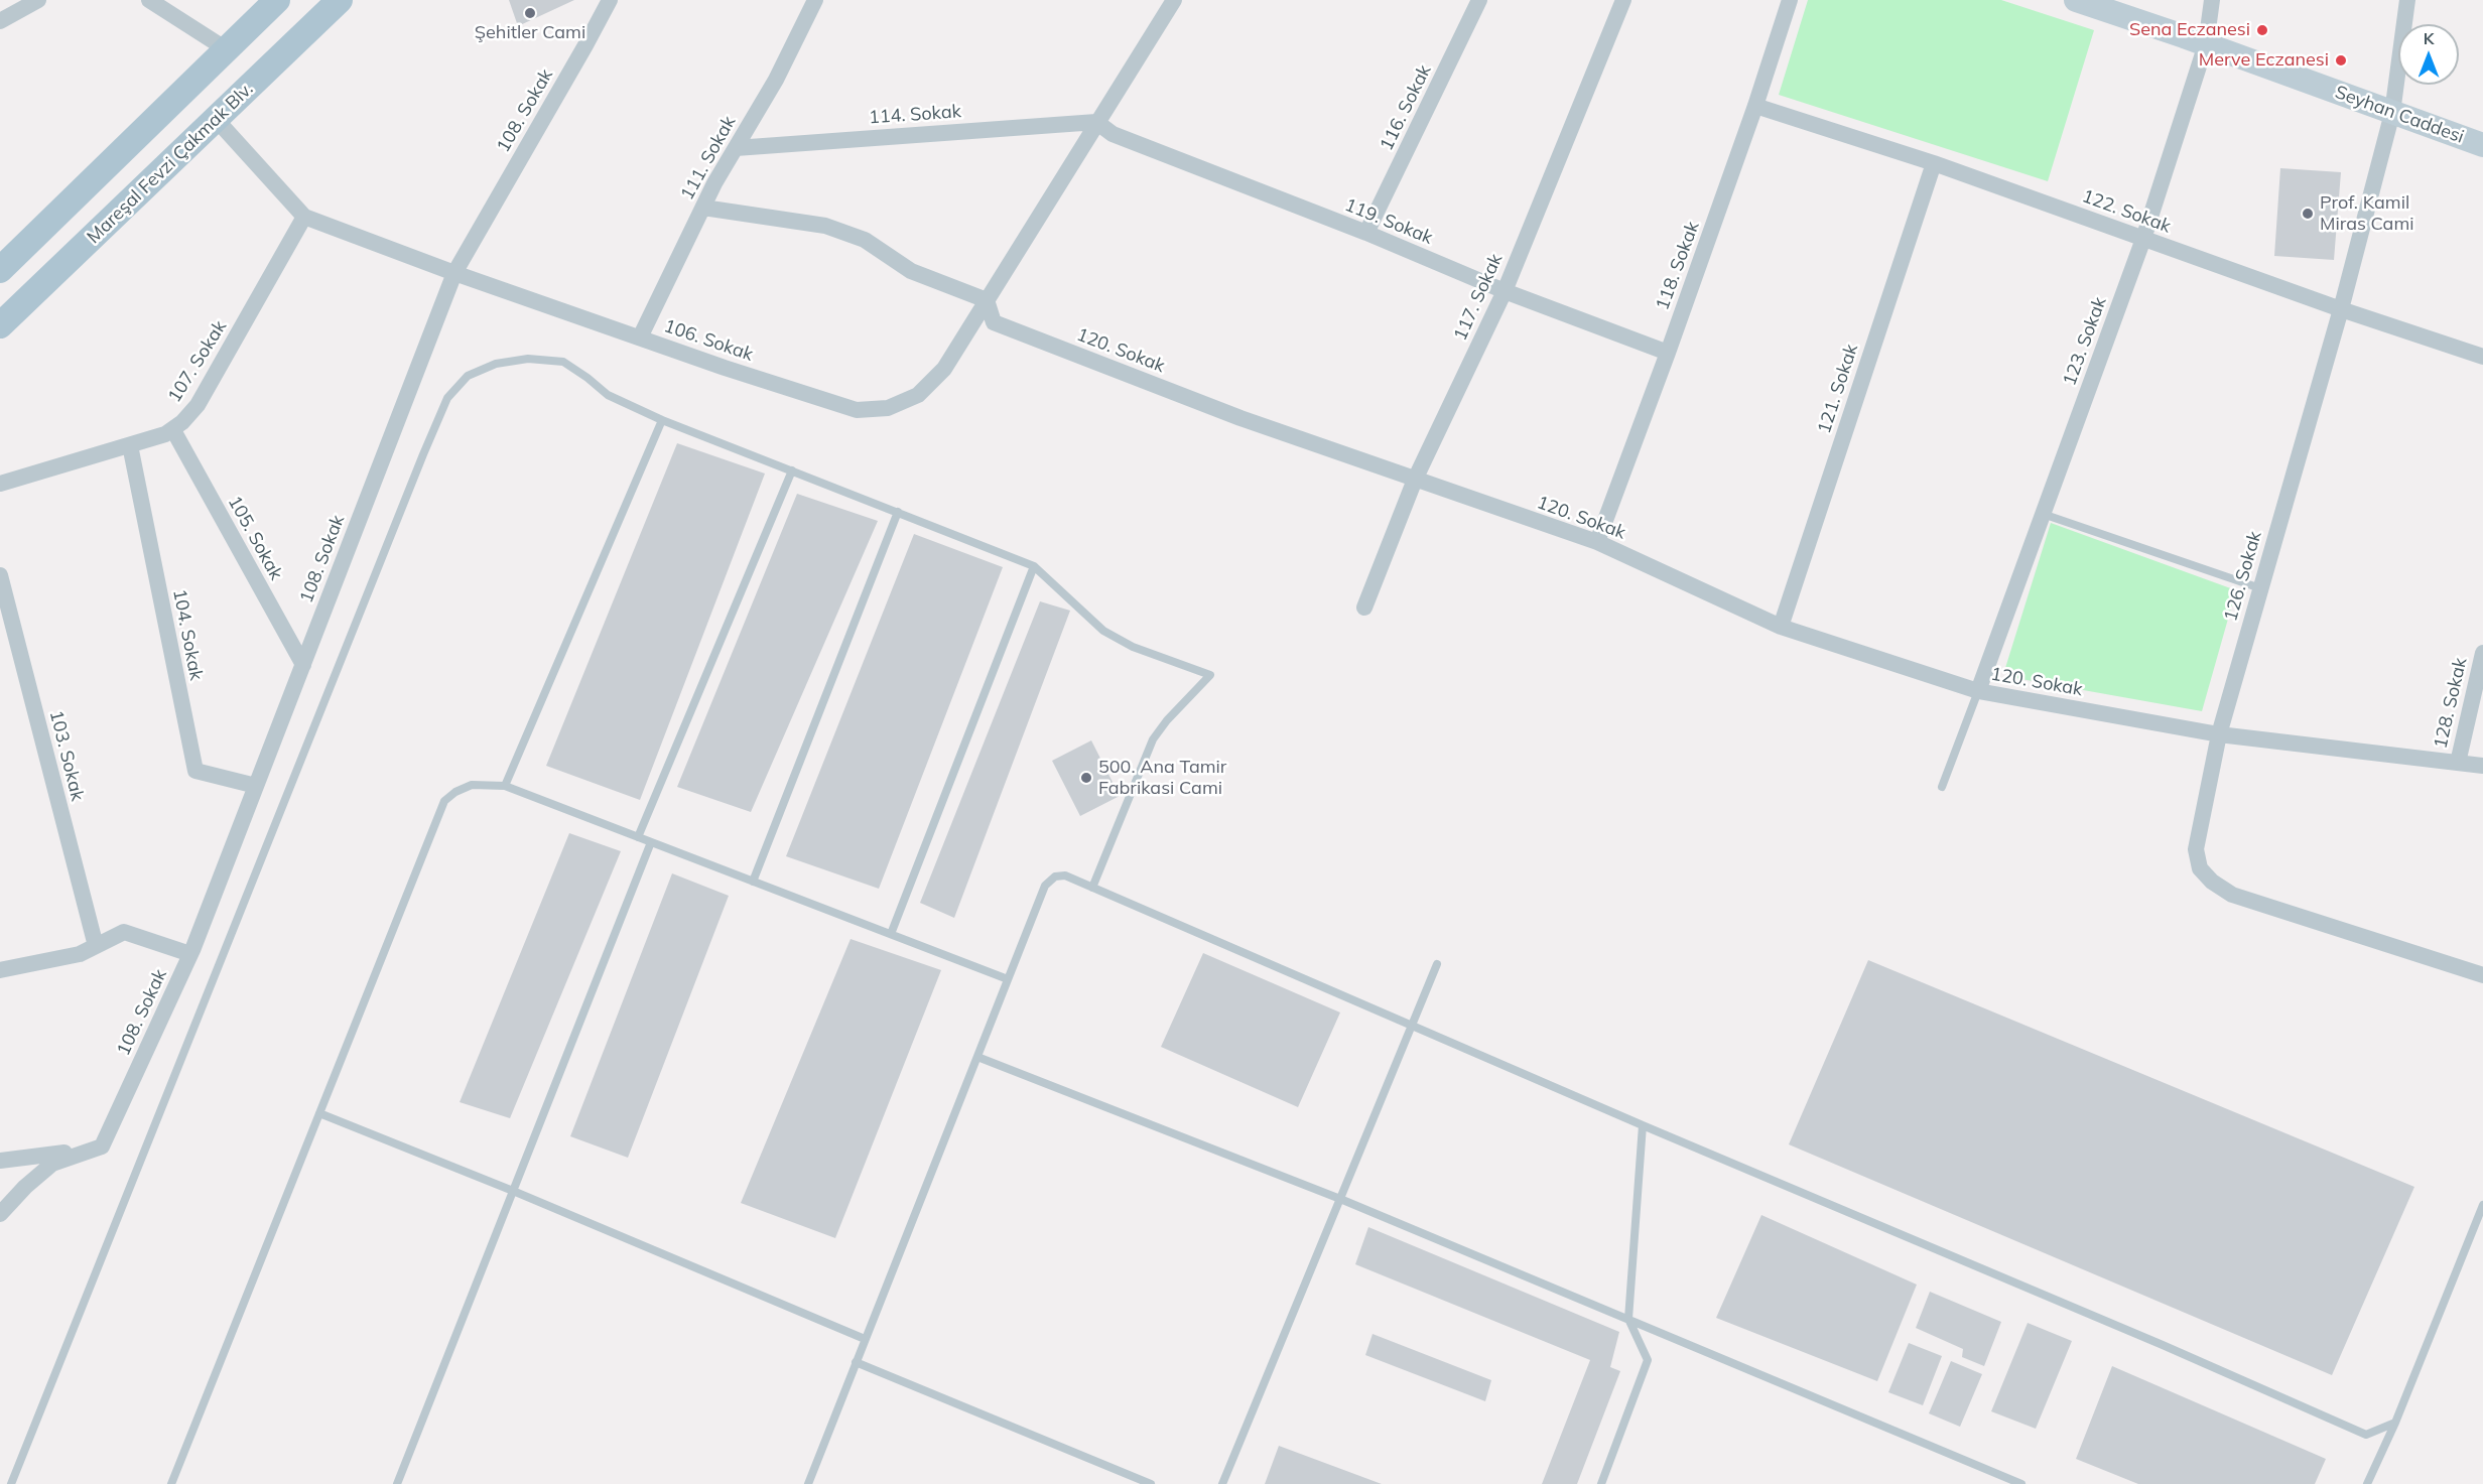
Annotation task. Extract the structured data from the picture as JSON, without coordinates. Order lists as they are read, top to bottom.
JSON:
{
  "streets": {
    "main road": ["Seyhan Caddesi", "Mareşal Fevzi Çakmak Blv."],
    "street": [
      "116. Sokak",
      "108. Sokak",
      "114. Sokak",
      "111. Sokak",
      "122. Sokak",
      "119. Sokak",
      "118. Sokak",
      "117. Sokak",
      "106. Sokak",
      "123. Sokak",
      "120. Sokak",
      "107. Sokak",
      "121. Sokak",
      "105. Sokak",
      "126. Sokak",
      "104. Sokak",
      "128. Sokak",
      "103. Sokak"
    ]
  },
  "crossings": [
    ["116. Sokak", "119. Sokak"],
    ["108. Sokak", "106. Sokak"],
    ["108. Sokak", "105. Sokak"],
    ["108. Sokak", "104. Sokak"],
    ["114. Sokak", "111. Sokak"],
    ["114. Sokak", "119. Sokak"],
    ["114. Sokak", "106. Sokak"],
    ["Seyhan Caddesi", "123. Sokak"],
    ["Seyhan Caddesi", "126. Sokak"],
    ["111. Sokak", "106. Sokak"],
    ["Mareşal Fevzi Çakmak Blv.", "106. Sokak"],
    ["122. Sokak", "118. Sokak"],
    ["122. Sokak", "123. Sokak"],
    ["122. Sokak", "121. Sokak"],
    ["122. Sokak", "126. Sokak"],
    ["119. Sokak", "118. Sokak"],
    ["119. Sokak", "117. Sokak"],
    ["119. Sokak", "106. Sokak"],
    ["118. Sokak", "120. Sokak"],
    ["117. Sokak", "120. Sokak"],
    ["106. Sokak", "120. Sokak"],
    ["106. Sokak", "107. Sokak"],
    ["123. Sokak", "120. Sokak"],
    ["120. Sokak", "121. Sokak"],
    ["120. Sokak", "126. Sokak"],
    ["120. Sokak", "128. Sokak"],
    ["107. Sokak", "105. Sokak"],
    ["107. Sokak", "104. Sokak"]
  ],
  "places": [
    "Şehitler Cami",
    "Sena Eczanesi",
    "Merve Eczanesi",
    "Prof. Kamil Miras Cami",
    "500. Ana Tamir Fabrikasi Cami"
  ],
  "north": "top"
}
